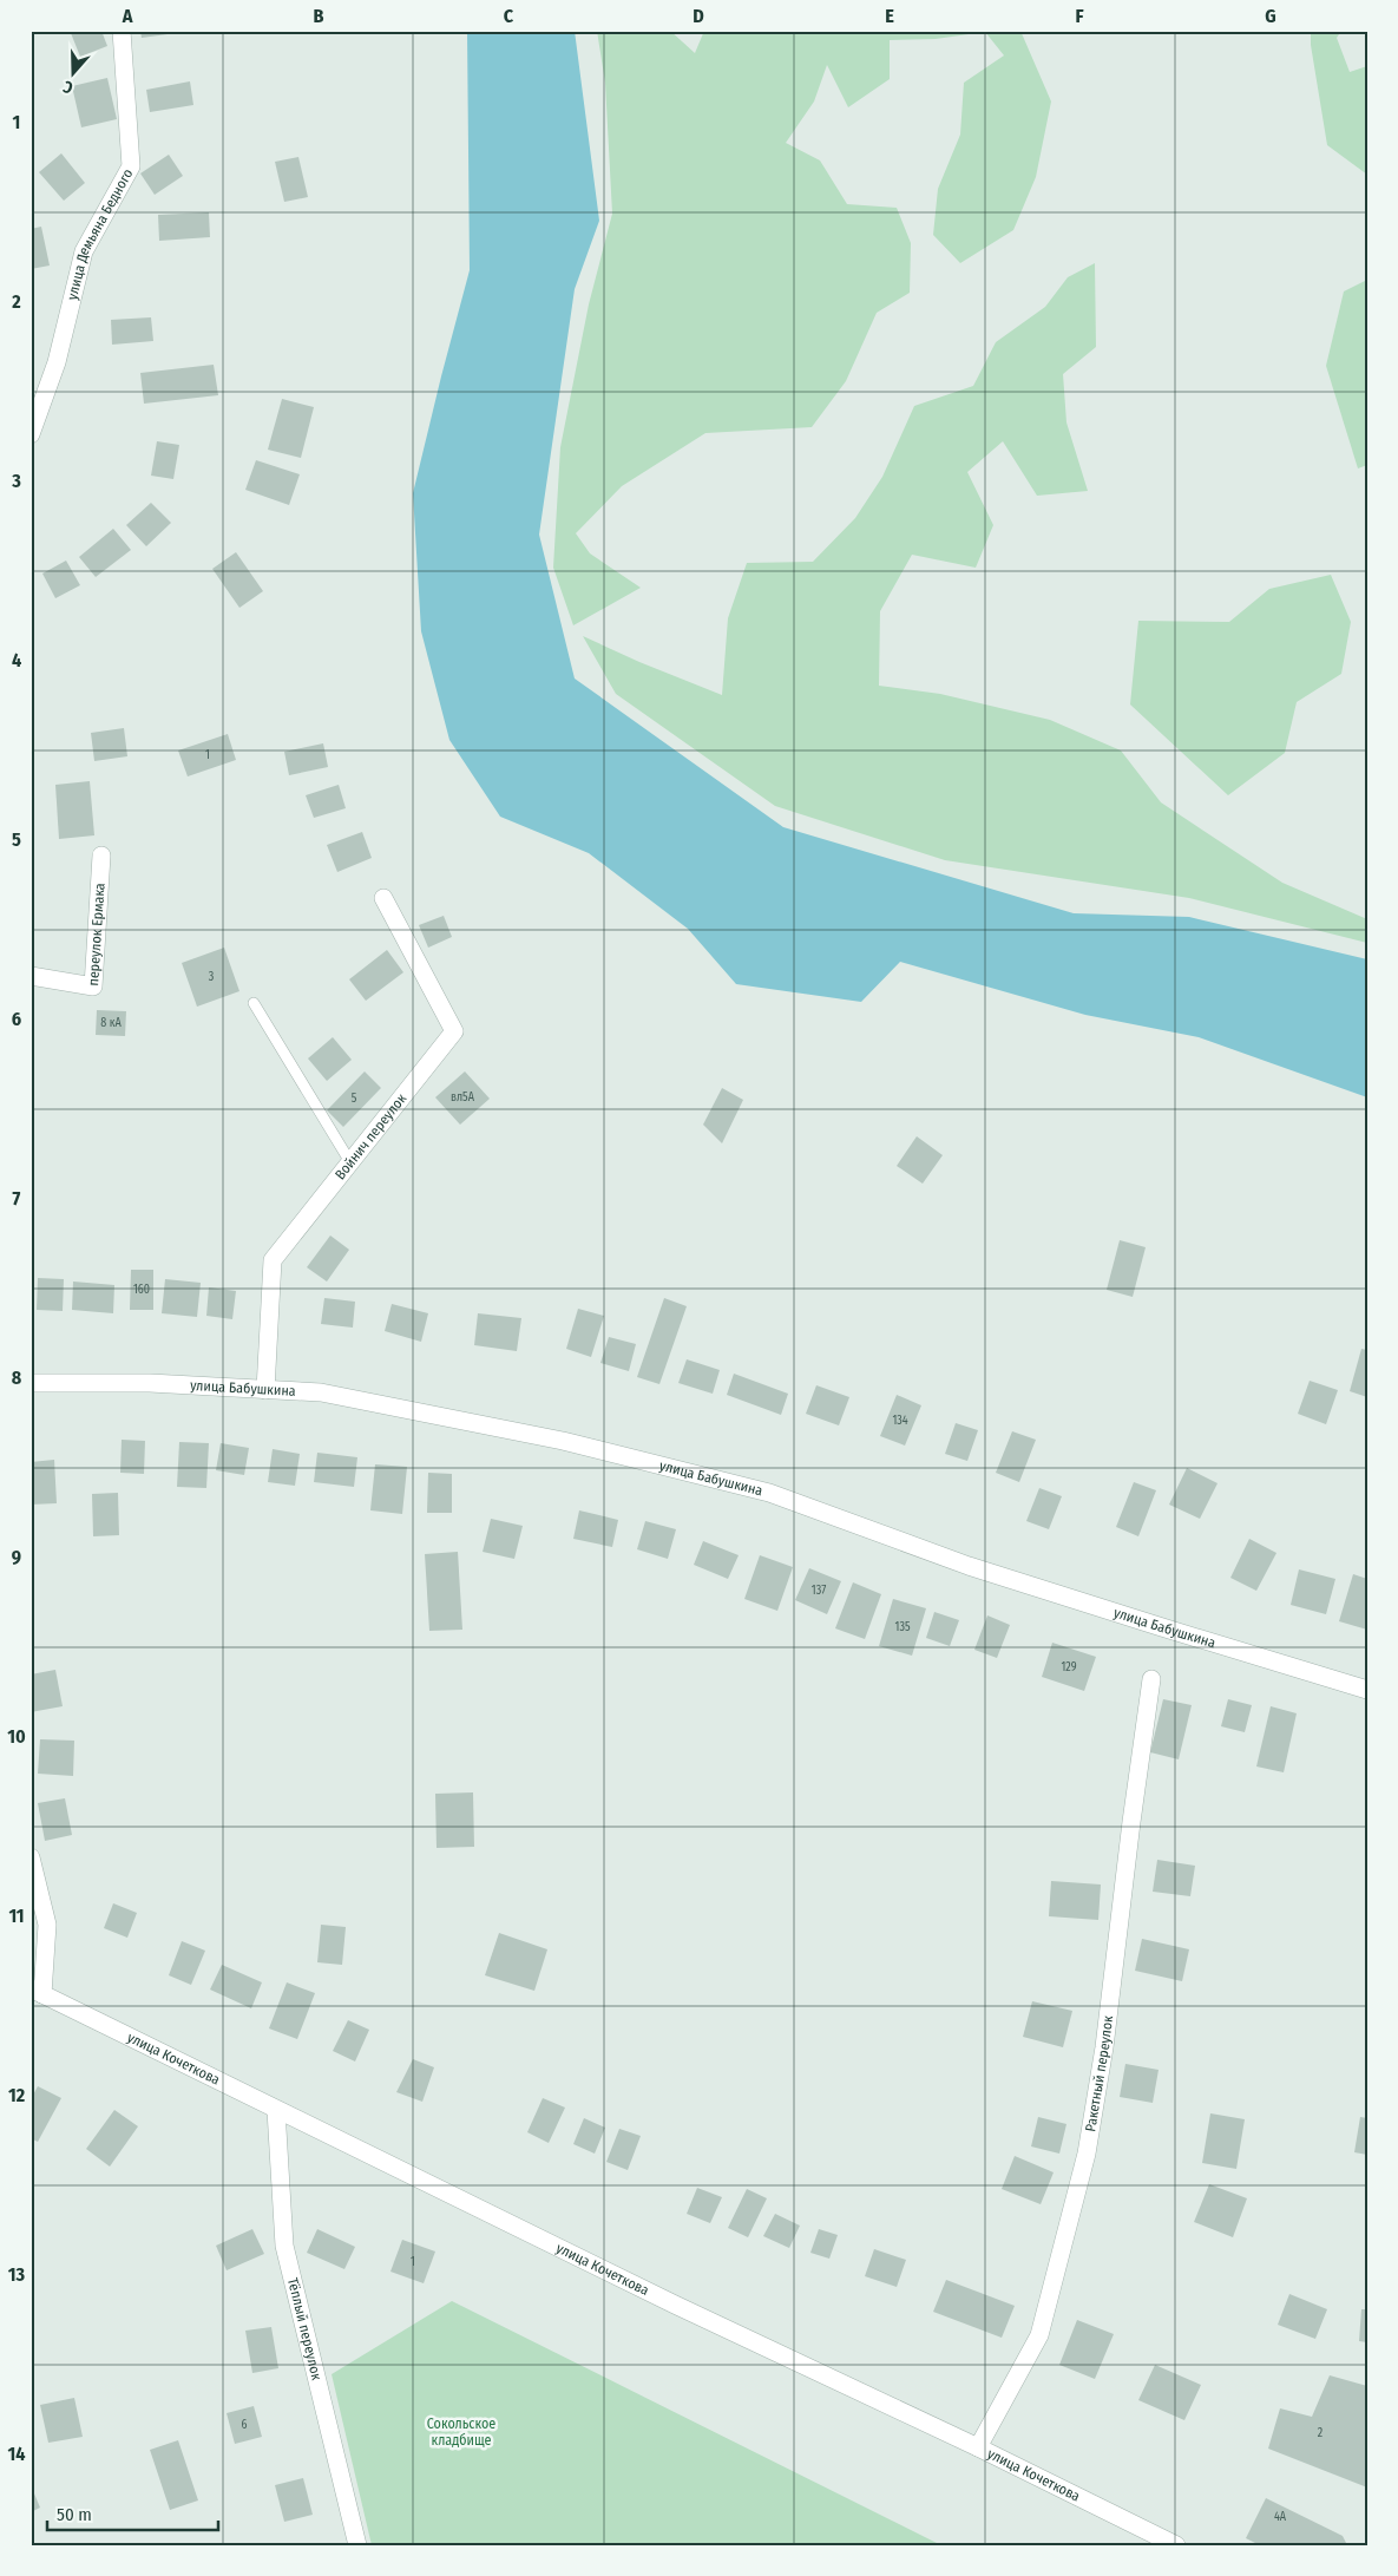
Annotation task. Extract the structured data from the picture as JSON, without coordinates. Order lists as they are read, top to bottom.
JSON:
{
  "streets": {
    "street": [
      "улица Демьяна Бедного",
      "переулок Ермака",
      "Войнич переулок",
      "улица Бабушкина",
      "улица Кочеткова",
      "Ракетный переулок",
      "Тёплый переулок"
    ]
  },
  "crossings": [
    ["Войнич переулок", "улица Бабушкина"],
    ["улица Кочеткова", "Ракетный переулок"],
    ["улица Кочеткова", "Тёплый переулок"]
  ],
  "parks": ["Сокольское кладбище"],
  "house_numbers": [
    "1",
    "3",
    "8 кА",
    "вл5А",
    "5",
    "160",
    "134",
    "137",
    "135",
    "129",
    "1",
    "6",
    "2",
    "4А"
  ],
  "scale_bar": "50 m",
  "north": "bottom",
  "grid": {
    "columns": [
      "A",
      "B",
      "C",
      "D",
      "E",
      "F",
      "G"
    ],
    "rows": [
      "1",
      "2",
      "3",
      "4",
      "5",
      "6",
      "7",
      "8",
      "9",
      "10",
      "11",
      "12",
      "13",
      "14"
    ]
  }
}
